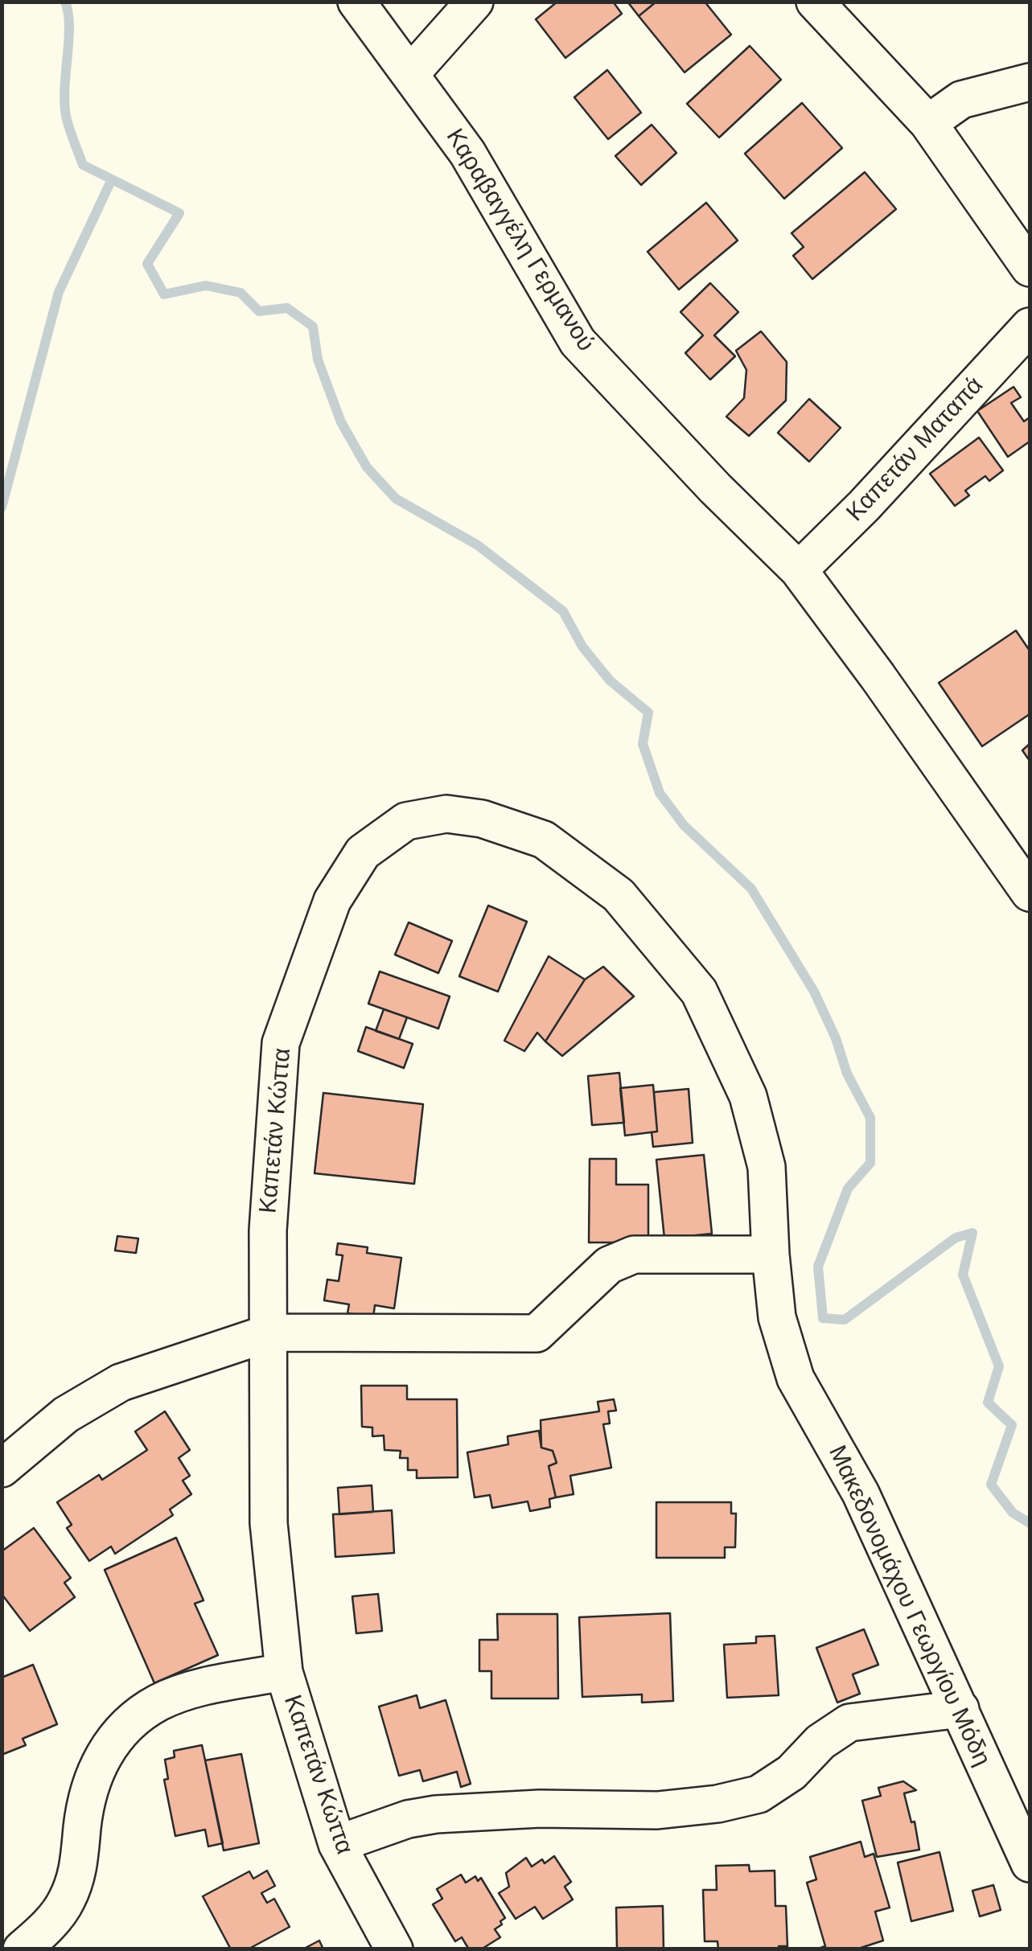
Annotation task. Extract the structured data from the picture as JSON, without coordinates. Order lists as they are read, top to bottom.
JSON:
{
  "streets": {
    "street": [
      "Καραβαγγέλη Γερμανού",
      "Καπετάν Ματαπά",
      "Καπετάν Κώττα",
      "Μακεδονομάχου Γεωργίου Μόδη"
    ]
  },
  "crossings": [
    ["Καραβαγγέλη Γερμανού", "Καπετάν Ματαπά"],
    ["Καπετάν Κώττα", "Μακεδονομάχου Γεωργίου Μόδη"]
  ]
}
